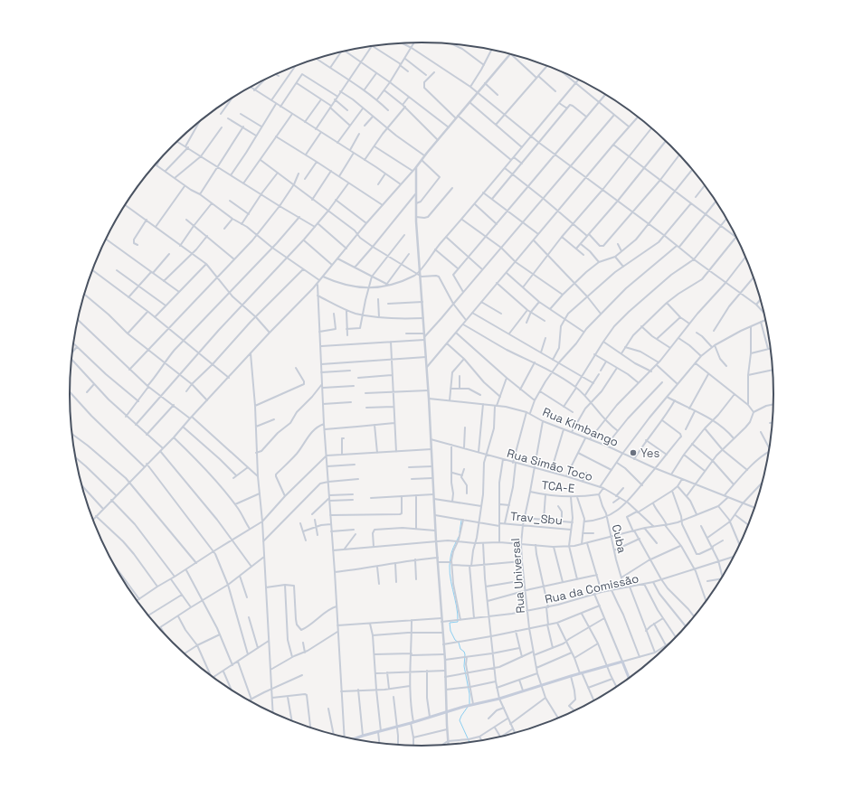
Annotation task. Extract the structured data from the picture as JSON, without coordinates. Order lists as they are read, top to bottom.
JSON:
{
  "streets": {
    "street": [
      "Rua Kimbango",
      "Rua Simão Toco",
      "TCA-E",
      "Trav_Sbu",
      "Cuba",
      "Rua Universal",
      "Rua da Comissão"
    ]
  },
  "crossings": [
    ["Rua Kimbango", "Rua Universal"],
    ["Rua Simão Toco", "Rua Universal"],
    ["TCA-E", "Cuba"],
    ["TCA-E", "Rua Universal"],
    ["Trav_Sbu", "Rua Universal"],
    ["Cuba", "Rua da Comissão"],
    ["Rua Universal", "Rua da Comissão"]
  ],
  "places": ["Yes"]
}
